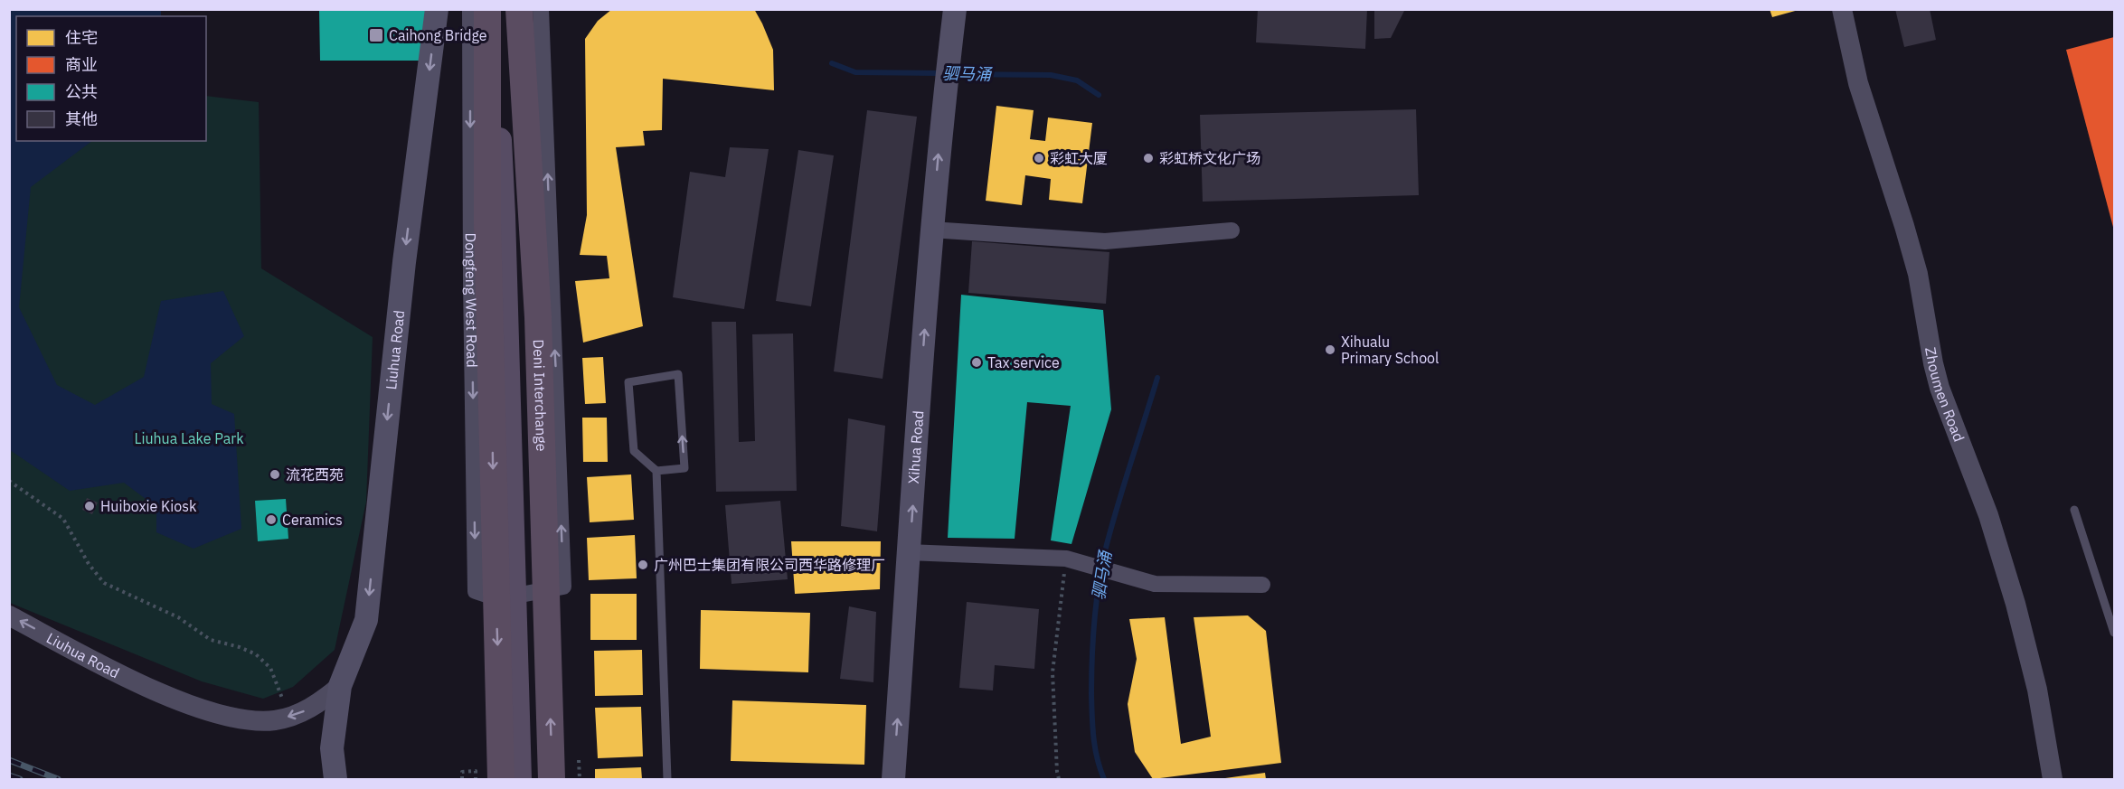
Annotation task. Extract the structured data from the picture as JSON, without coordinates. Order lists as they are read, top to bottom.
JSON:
{
  "streets": {
    "highway": ["Deni Interchange"],
    "main road": ["Liuhua Road", "Xihua Road"],
    "street": ["Dongfeng West Road", "Zhoumen Road"]
  },
  "one_way": ["Xihua Road"],
  "water": ["驷马涌"],
  "parks": ["Liuhua Lake Park"],
  "places": {
    "transit": ["Caihong Bridge"],
    "other": [
      "彩虹大厦",
      "彩虹桥文化广场",
      "Xihualu Primary School",
      "Tax service",
      "流花西苑",
      "Huiboxie Kiosk",
      "Ceramics",
      "广州巴士集团有限公司西华路修理厂"
    ]
  },
  "legend": [
    "住宅",
    "商业",
    "公共",
    "其他"
  ]
}
